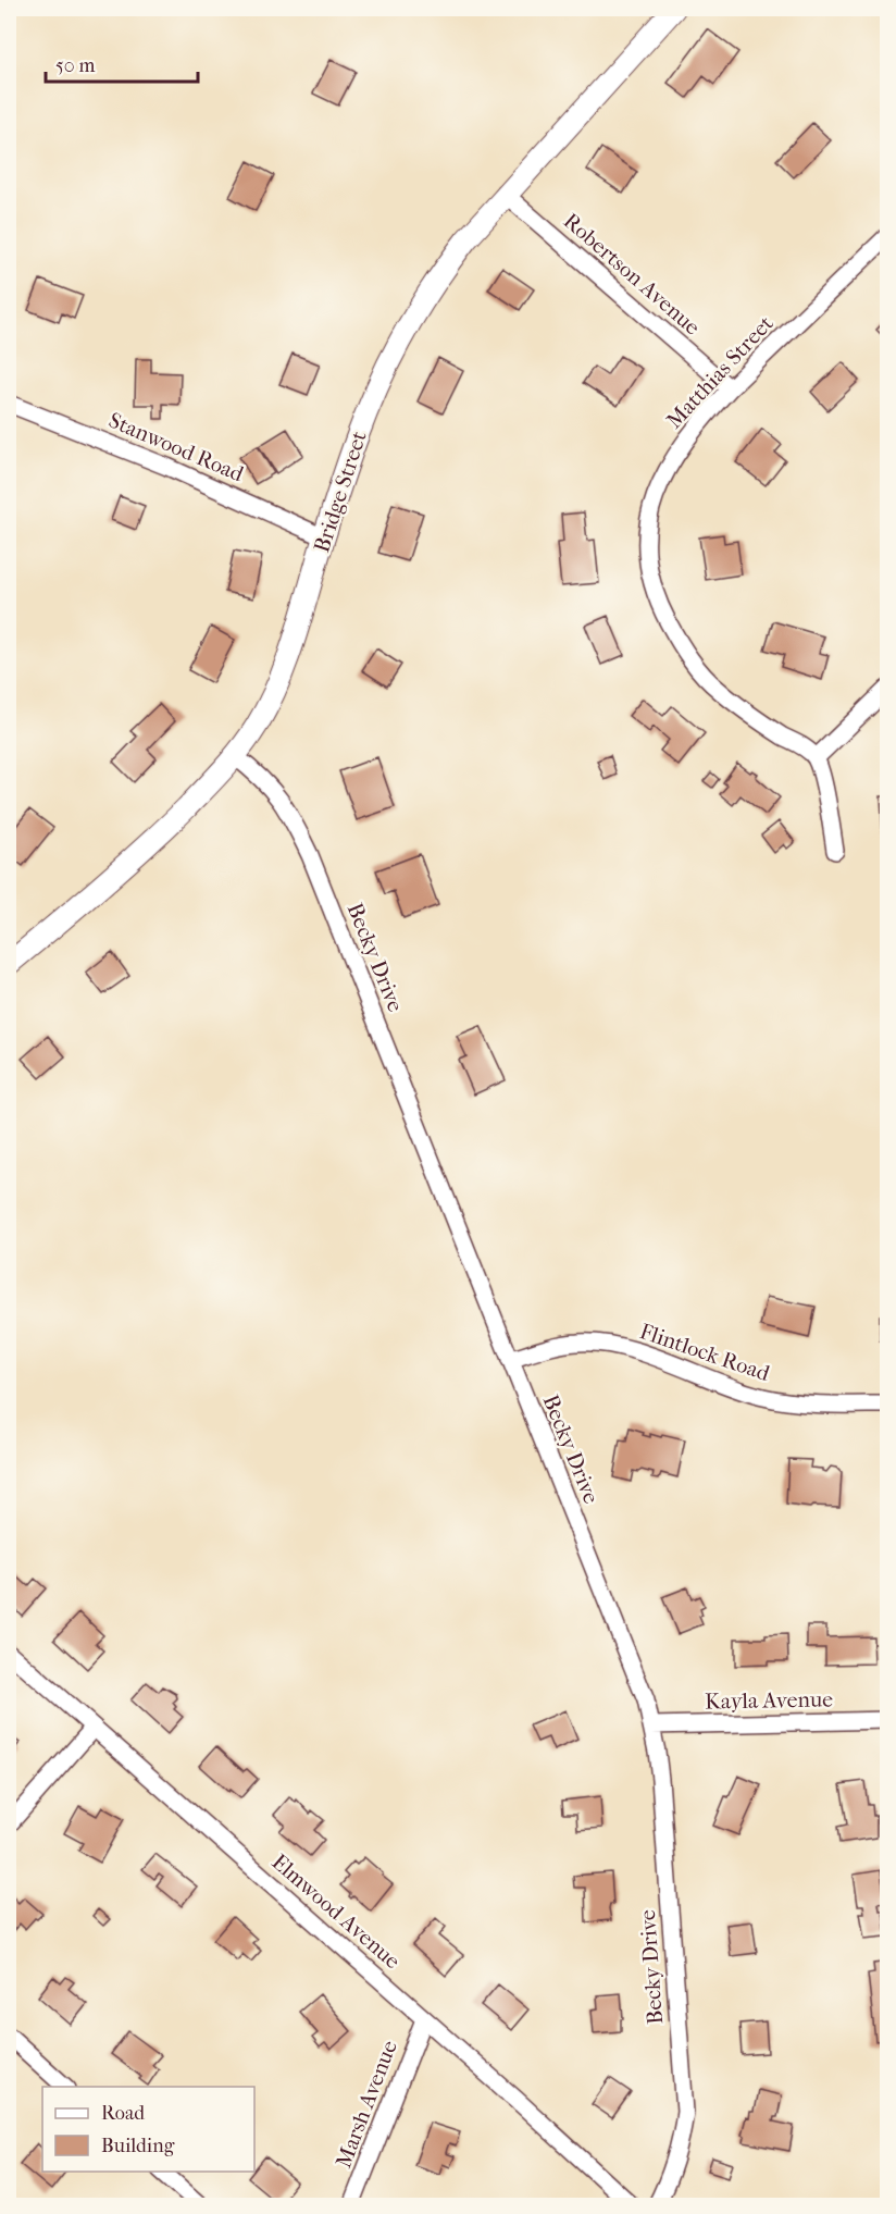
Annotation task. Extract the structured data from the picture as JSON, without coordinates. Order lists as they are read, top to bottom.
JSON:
{
  "streets": {
    "street": [
      "Robertson Avenue",
      "Matthias Street",
      "Stanwood Road",
      "Bridge Street",
      "Becky Drive",
      "Flintlock Road",
      "Kayla Avenue",
      "Elmwood Avenue",
      "Marsh Avenue"
    ]
  },
  "crossings": [
    ["Robertson Avenue", "Matthias Street"],
    ["Robertson Avenue", "Bridge Street"],
    ["Stanwood Road", "Bridge Street"],
    ["Bridge Street", "Becky Drive"],
    ["Becky Drive", "Flintlock Road"],
    ["Becky Drive", "Kayla Avenue"],
    ["Elmwood Avenue", "Marsh Avenue"]
  ],
  "legend": ["Road", "Building"],
  "scale_bar": "50 m"
}
